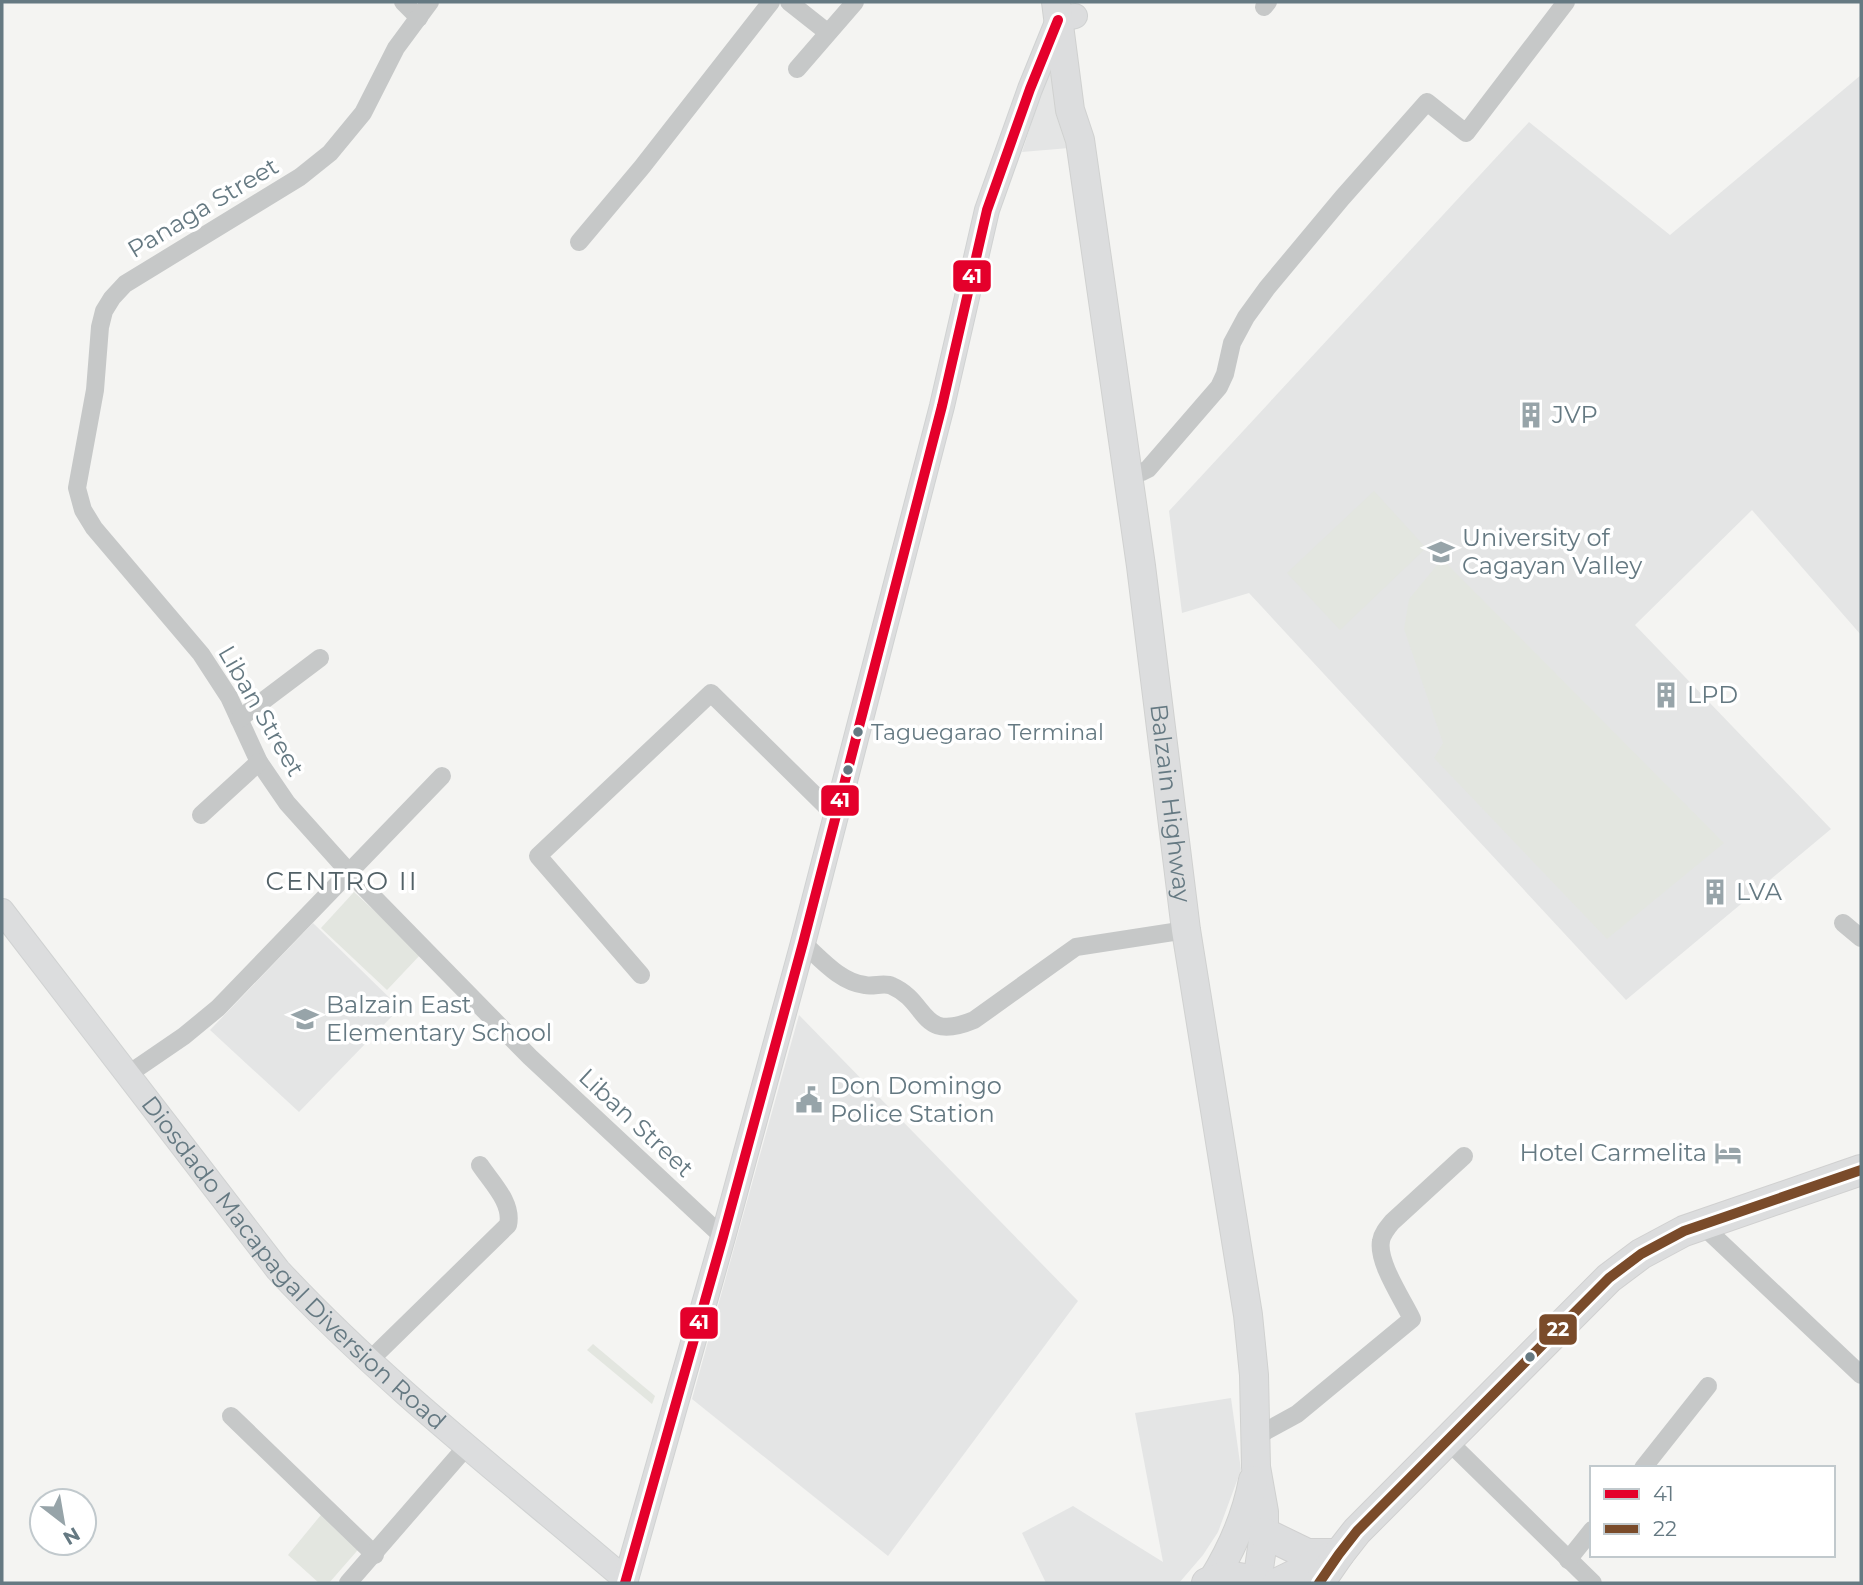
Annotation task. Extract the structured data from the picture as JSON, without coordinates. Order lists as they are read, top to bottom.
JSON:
{
  "streets": {
    "main road": ["Balzain Highway", "Diosdado Macapagal Diversion Road"],
    "street": ["Panaga Street", "Liban Street"]
  },
  "crossings": [
    ["Panaga Street", "Liban Street"]
  ],
  "districts": ["CENTRO II"],
  "places": {
    "building": ["JVP", "LPD", "LVA"],
    "school or university": ["University of Cagayan Valley", "Balzain East Elementary School"],
    "other": ["Taguegarao Terminal"],
    "public building": ["Don Domingo Police Station"],
    "hotel": ["Hotel Carmelita"]
  },
  "lines": ["transit line 41", "transit line 22"],
  "legend": ["41", "22"],
  "north": "bottom right"
}
